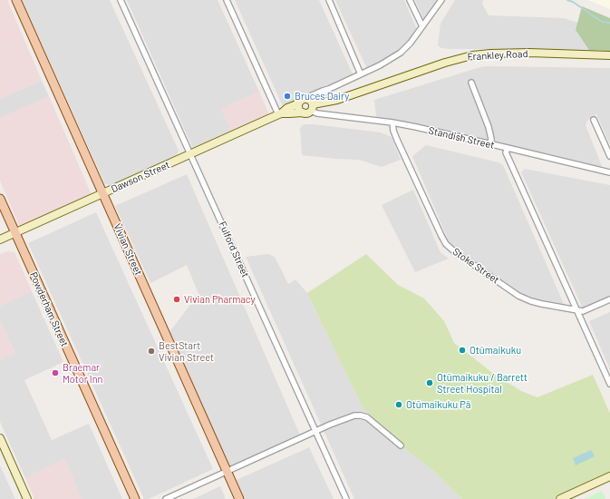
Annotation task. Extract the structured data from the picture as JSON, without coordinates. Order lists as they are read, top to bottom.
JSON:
{
  "streets": {
    "main road": ["Vivian Street", "Powderham Street"],
    "street": [
      "Frankley Road",
      "Standish Street",
      "Dawson Street",
      "Fulford Street",
      "Stoke Street"
    ]
  },
  "crossings": [
    ["Frankley Road", "Standish Street"],
    ["Frankley Road", "Dawson Street"],
    ["Standish Street", "Dawson Street"],
    ["Standish Street", "Stoke Street"],
    ["Dawson Street", "Vivian Street"],
    ["Dawson Street", "Fulford Street"],
    ["Dawson Street", "Powderham Street"]
  ],
  "places": [
    "Bruces Dairy",
    "Vivian Pharmacy",
    "Otūmaikuku",
    "BestStart Vivian Street",
    "Braemar Motor Inn",
    "Otūmaikuku / Barrett Street Hospital",
    "Otūmaikuku Pā"
  ]
}
